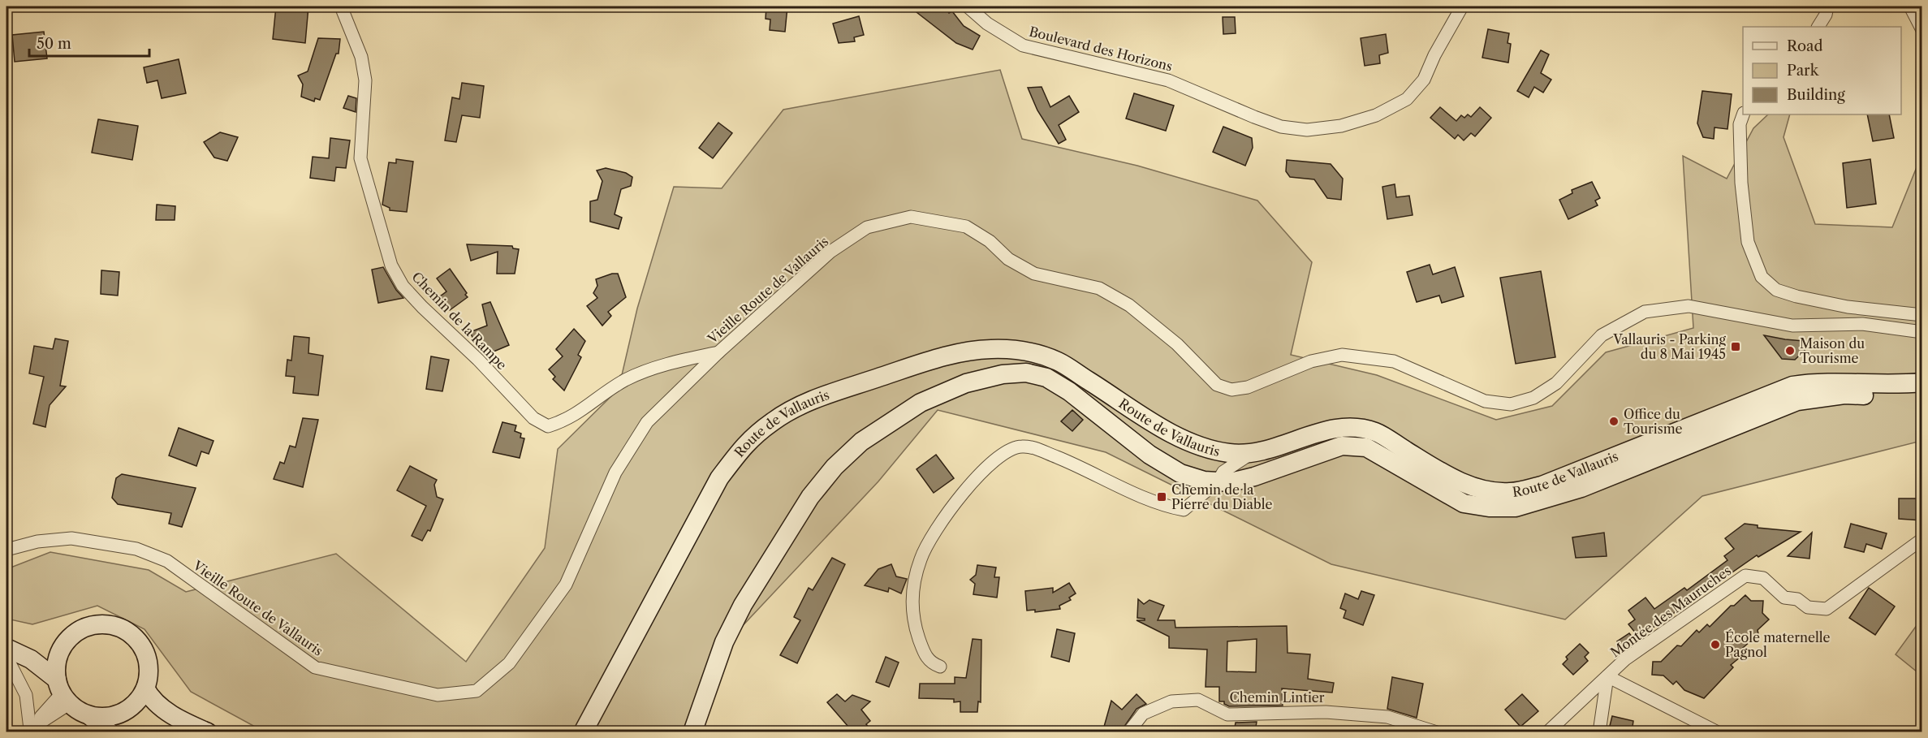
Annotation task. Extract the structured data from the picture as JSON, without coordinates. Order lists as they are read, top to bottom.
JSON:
{
  "streets": {
    "main road": ["Route de Vallauris"],
    "street": [
      "Boulevard des Horizons",
      "Vieille Route de Vallauris",
      "Chemin de la Rampe",
      "Montée des Mauruches",
      "Chemin Lintier"
    ]
  },
  "crossings": [
    ["Vieille Route de Vallauris", "Chemin de la Rampe"]
  ],
  "places": {
    "transit": ["Vallauris - Parking du 8 Mai 1945", "Chemin de la Pierre du Diable"],
    "other": ["Maison du Tourisme", "Office du Tourisme", "École maternelle Pagnol"]
  },
  "legend": ["Road", "Park", "Building"],
  "scale_bar": "50 m"
}
